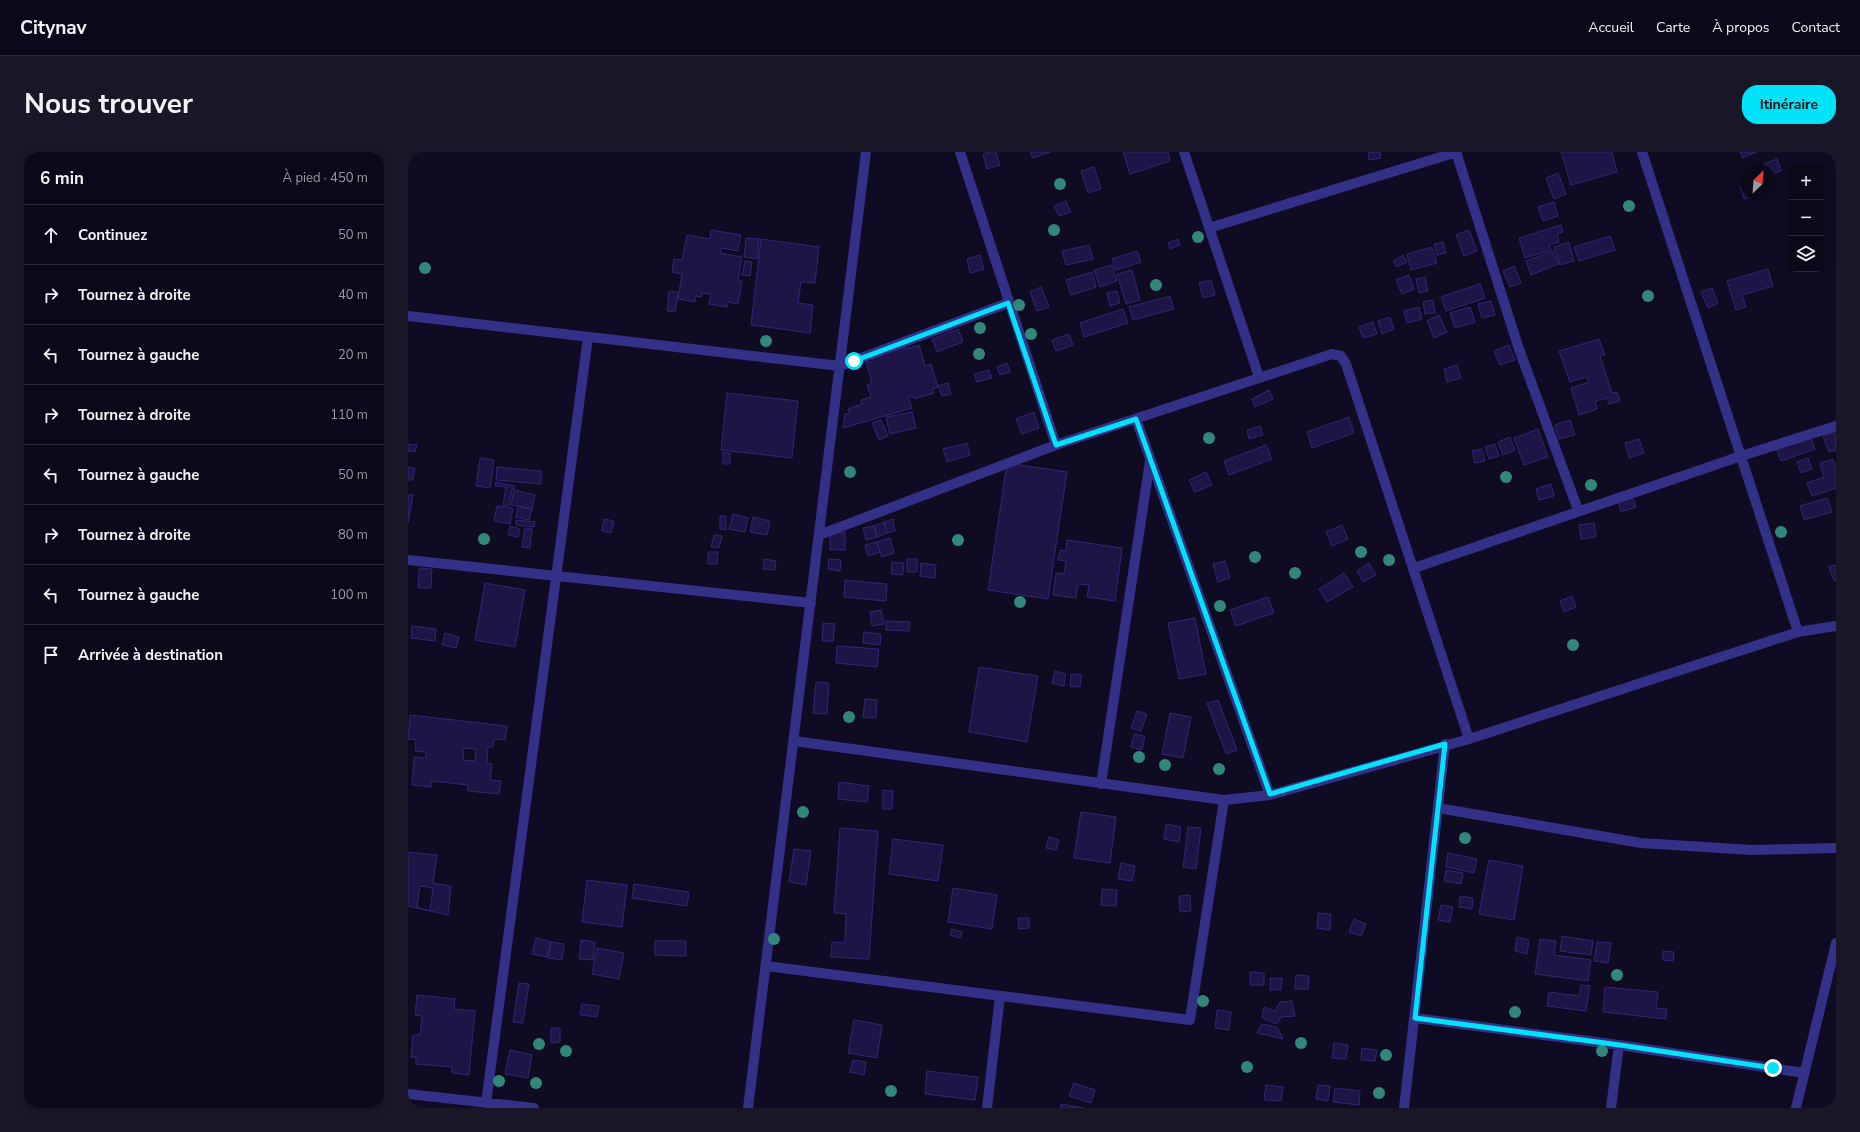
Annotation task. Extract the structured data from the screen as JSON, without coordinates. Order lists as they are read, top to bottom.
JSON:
{
  "north": "top right",
  "page": {
    "header": "Citynav",
    "nav": [
      "Accueil",
      "Carte",
      "À propos",
      "Contact"
    ],
    "title": "Nous trouver",
    "buttons": "Itinéraire",
    "heading": ["6 min", "À pied · 450 m"],
    "map_buttons": ["+", "−"],
    "list": [
      ["Continuez", "50 m"],
      ["Tournez à droite", "40 m"],
      ["Tournez à gauche", "20 m"],
      ["Tournez à droite", "110 m"],
      ["Tournez à gauche", "50 m"],
      ["Tournez à droite", "80 m"],
      ["Tournez à gauche", "100 m"],
      "Arrivée à destination"
    ]
  }
}
